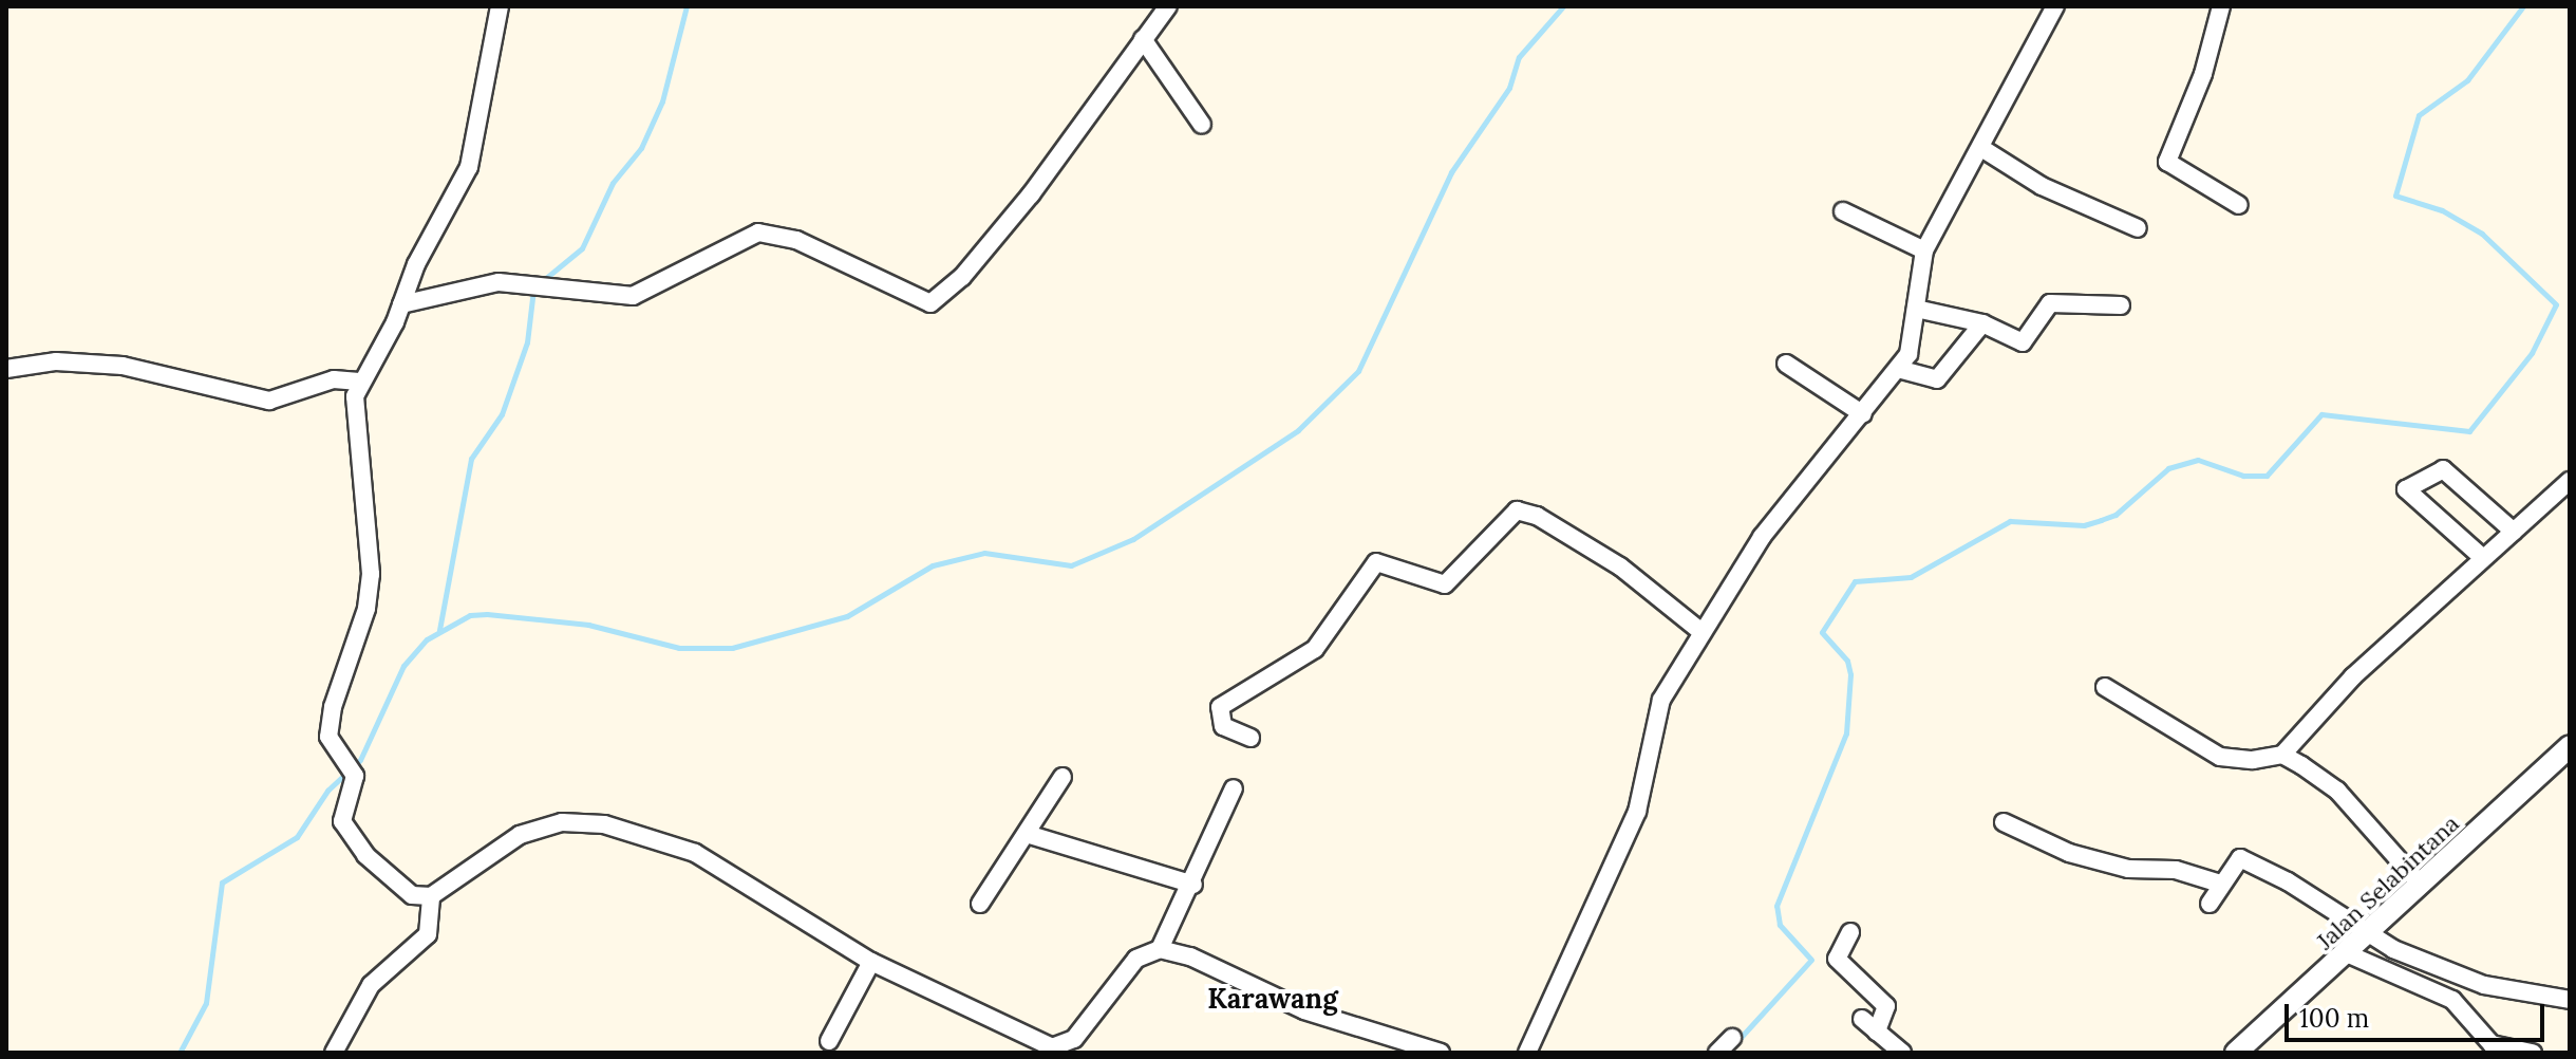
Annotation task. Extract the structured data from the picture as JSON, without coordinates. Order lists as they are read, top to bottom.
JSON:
{
  "streets": {
    "street": ["Jalan Selabintana"]
  },
  "districts": ["Karawang"],
  "scale_bar": "100 m"
}
